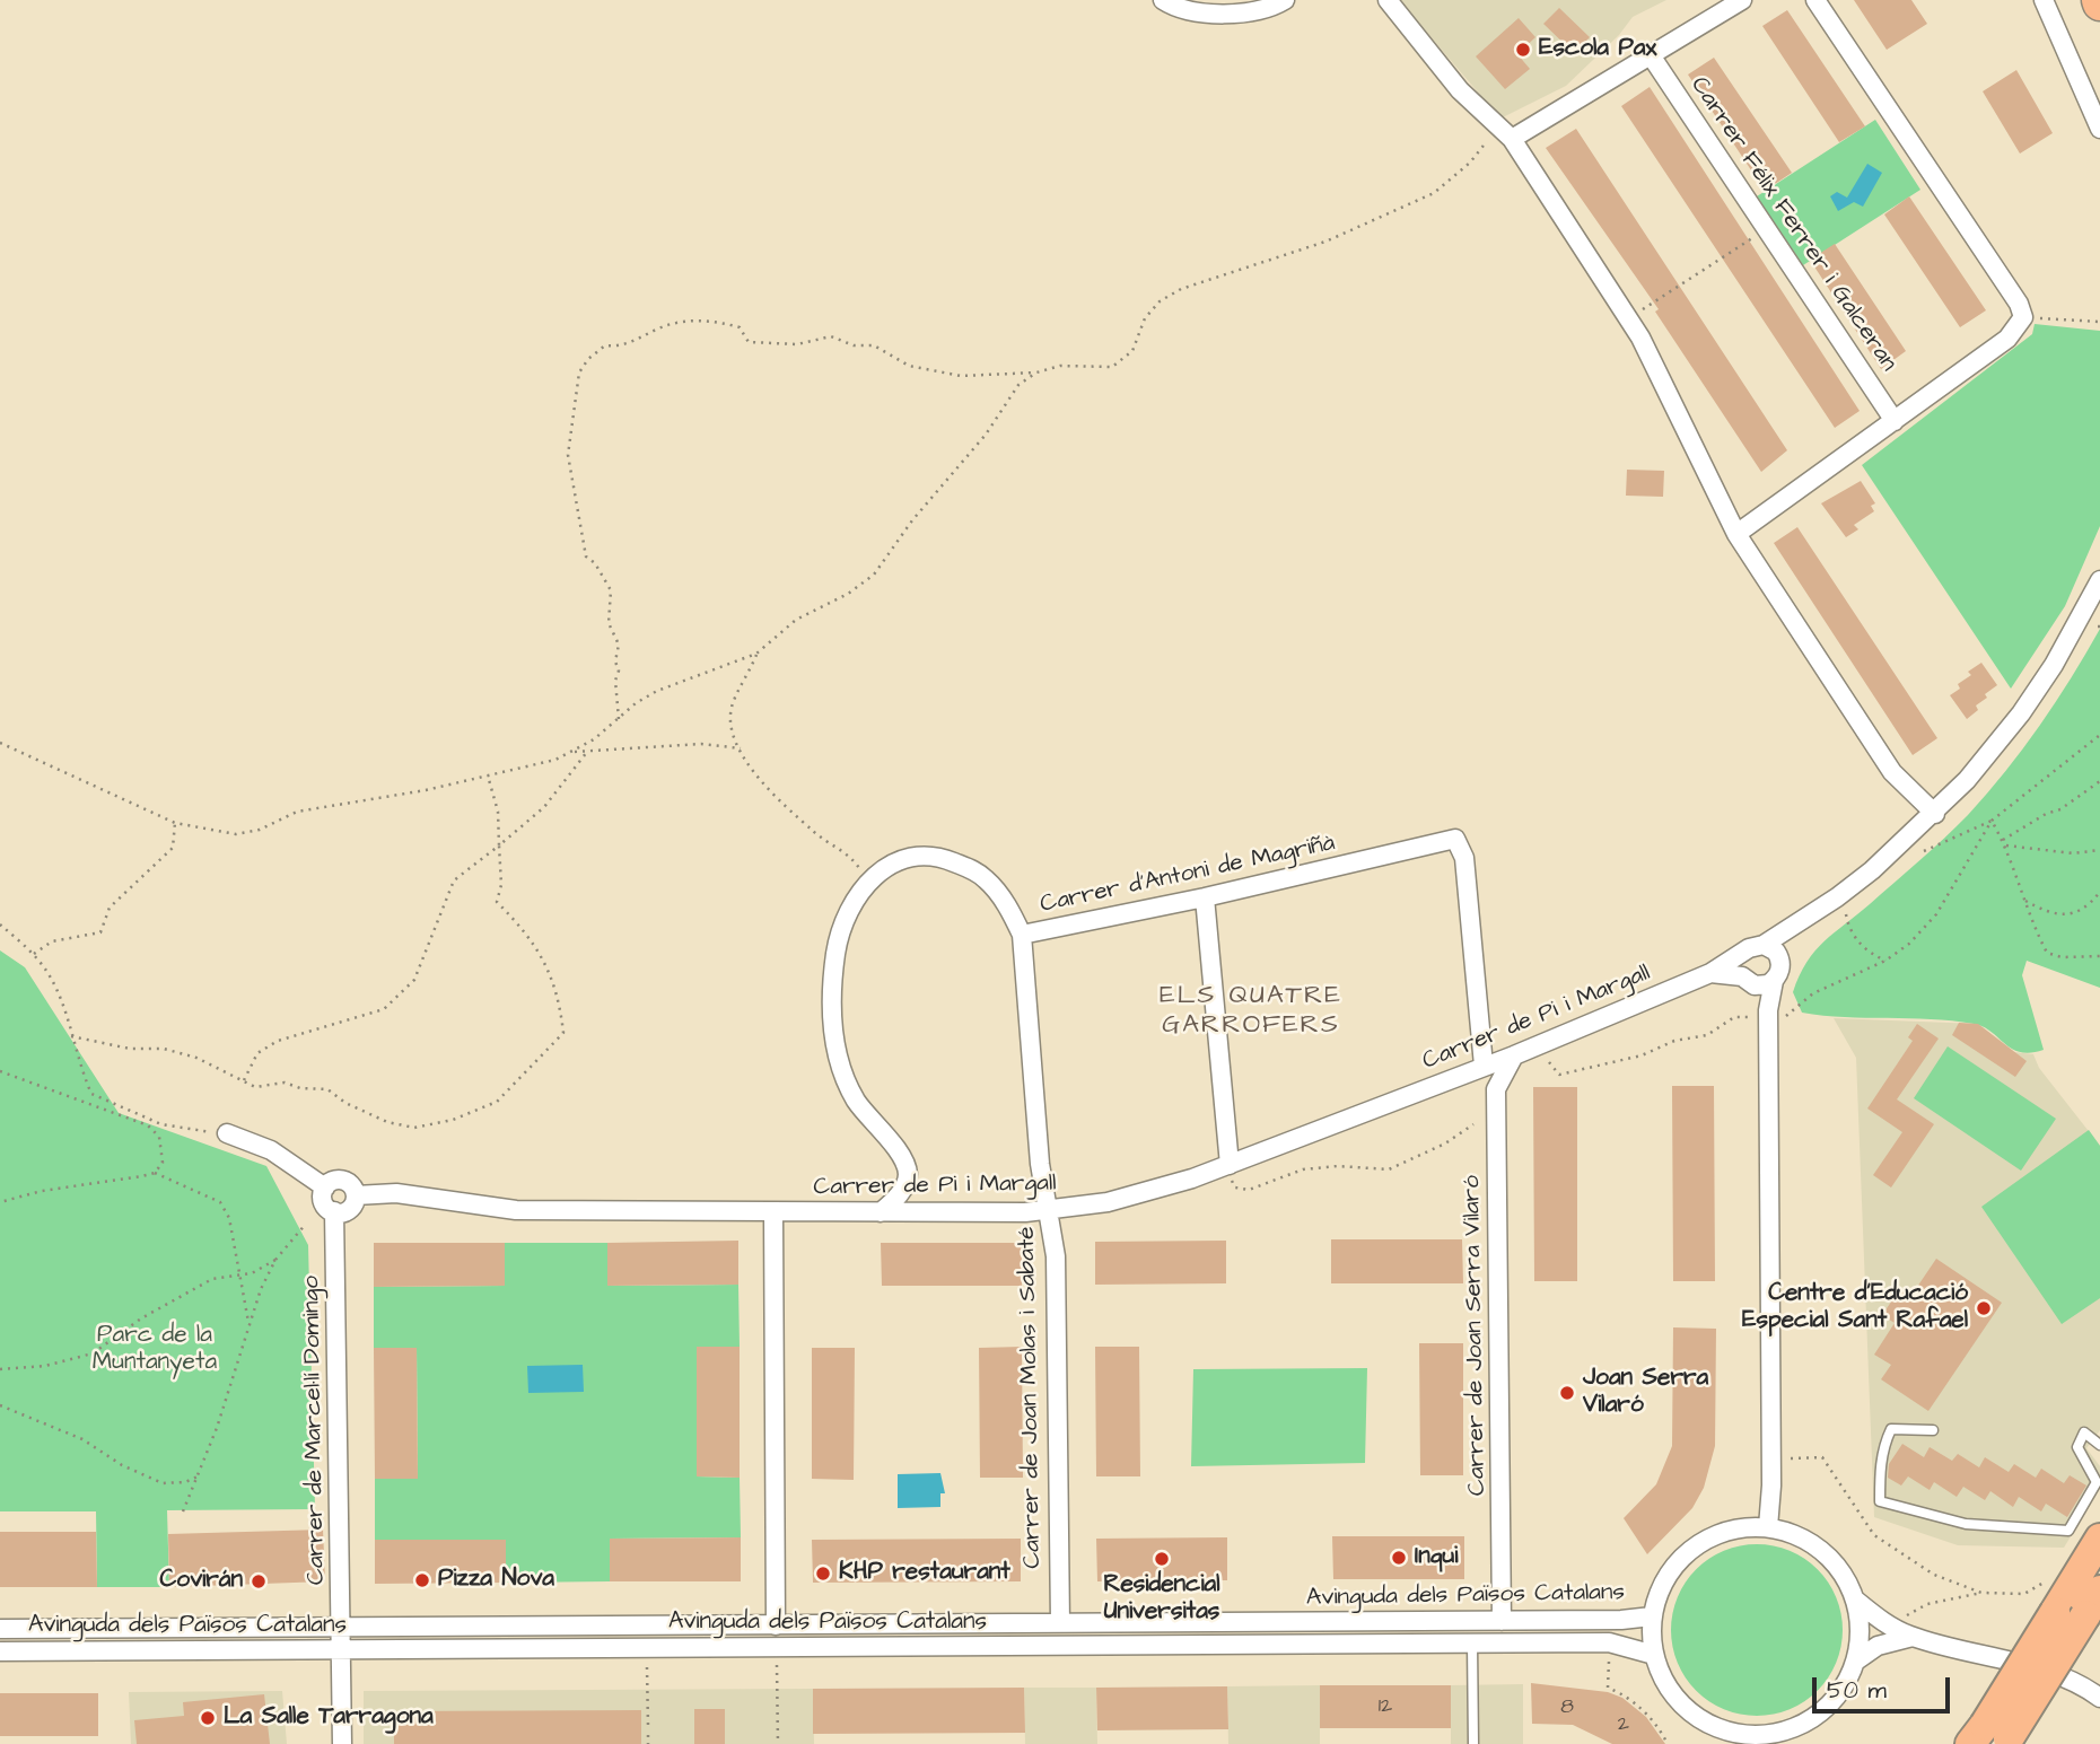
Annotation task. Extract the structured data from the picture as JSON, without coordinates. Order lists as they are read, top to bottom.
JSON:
{
  "streets": {
    "street": [
      "Carrer Félix Ferrer i Galceran",
      "Carrer d'Antoni de Magriñà",
      "Carrer de Pi i Margall",
      "Carrer de Joan Serra Vilaró",
      "Carrer de Joan Molas i Sabaté",
      "Carrer de Marcel·lí Domingo",
      "Avinguda dels Països Catalans"
    ]
  },
  "crossings": [
    ["Carrer d'Antoni de Magriñà", "Carrer de Pi i Margall"],
    ["Carrer d'Antoni de Magriñà", "Carrer de Joan Molas i Sabaté"],
    ["Carrer de Pi i Margall", "Carrer de Joan Serra Vilaró"],
    ["Carrer de Pi i Margall", "Carrer de Joan Molas i Sabaté"],
    ["Carrer de Pi i Margall", "Carrer de Marcel·lí Domingo"],
    ["Carrer de Joan Serra Vilaró", "Avinguda dels Països Catalans"],
    ["Carrer de Joan Molas i Sabaté", "Avinguda dels Països Catalans"],
    ["Carrer de Marcel·lí Domingo", "Avinguda dels Països Catalans"]
  ],
  "districts": ["ELS QUATRE GARROFERS"],
  "parks": ["Parc de la Muntanyeta"],
  "places": [
    "Escola Pax",
    "Centre d'Educació Especial Sant Rafael",
    "Joan Serra Vilaró",
    "Inqui",
    "Residencial Universitas",
    "KHP restaurant",
    "Pizza Nova",
    "Covirán",
    "La Salle Tarragona"
  ],
  "house_numbers": ["12", "8", "2"],
  "scale_bar": "50 m"
}
